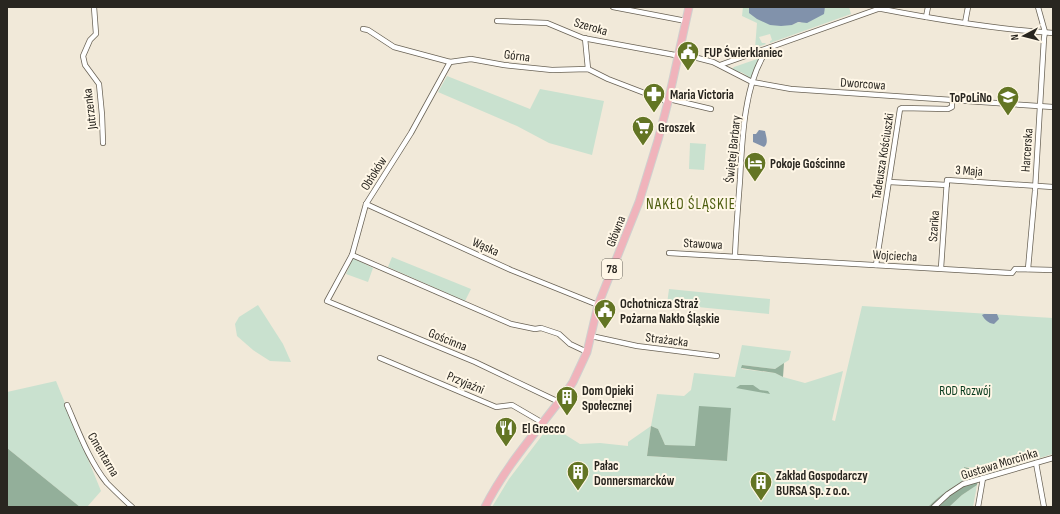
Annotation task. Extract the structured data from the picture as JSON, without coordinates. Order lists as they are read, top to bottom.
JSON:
{
  "streets": {
    "main road": ["Główna", "78"],
    "street": [
      "Szeroka",
      "Górna",
      "Dworcowa",
      "Jutrzenka",
      "Świętej Barbary",
      "Harcerska",
      "Tadeusza Kościuszki",
      "3 Maja",
      "Obłoków",
      "Szarika",
      "Stawowa",
      "Wąska",
      "Wojciecha",
      "Gościnna",
      "Strażacka",
      "Przyjaźni",
      "Cmentarna",
      "Gustawa Morcinka"
    ]
  },
  "crossings": [
    ["Szeroka", "Dworcowa"],
    ["Szeroka", "Główna"],
    ["Górna", "Obłoków"],
    ["Górna", "Główna"],
    ["Dworcowa", "Świętej Barbary"],
    ["Dworcowa", "Harcerska"],
    ["Dworcowa", "Tadeusza Kościuszki"],
    ["Dworcowa", "Główna"],
    ["Świętej Barbary", "Stawowa"],
    ["Świętej Barbary", "Wojciecha"],
    ["Harcerska", "3 Maja"],
    ["Harcerska", "Wojciecha"],
    ["Tadeusza Kościuszki", "3 Maja"],
    ["Tadeusza Kościuszki", "Wojciecha"],
    ["3 Maja", "Szarika"],
    ["Obłoków", "Wąska"],
    ["Obłoków", "Gościnna"],
    ["Szarika", "Wojciecha"],
    ["Główna", "Wąska"],
    ["Główna", "Gościnna"],
    ["Główna", "Strażacka"],
    ["Główna", "Przyjaźni"],
    ["Stawowa", "Wojciecha"]
  ],
  "districts": ["NAKŁO ŚLĄSKIE"],
  "parks": ["ROD Rozwój"],
  "places": {
    "public building": ["FUP Świerklaniec", "Ochotnicza Straż Pożarna Nakło Śląskie"],
    "pharmacy": ["Maria Victoria"],
    "school or university": ["ToPoLiNo"],
    "supermarket": ["Groszek"],
    "hotel": ["Pokoje Gościnne"],
    "building": ["Dom Opieki Społecznej", "Pałac Donnersmarcków", "Zakład Gospodarczy BURSA Sp. z o.o."],
    "restaurant": ["El Grecco"]
  },
  "north": "left"
}
